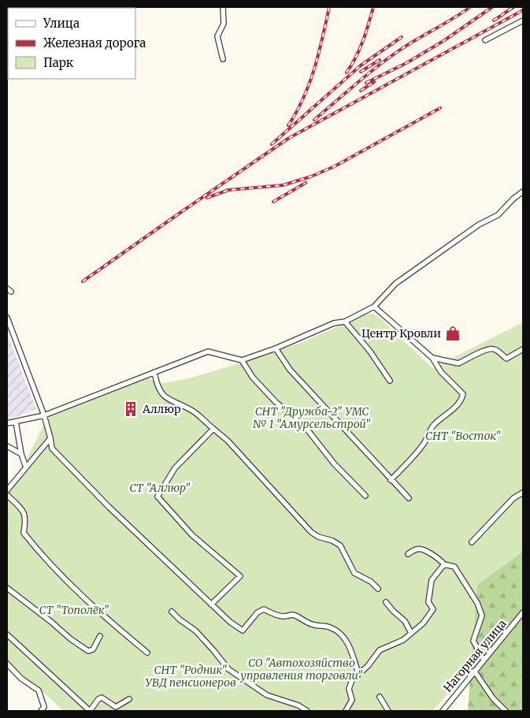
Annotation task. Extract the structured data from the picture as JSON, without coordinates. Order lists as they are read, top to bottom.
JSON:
{
  "streets": {
    "street": ["Нагорная улица"]
  },
  "parks": [
    "СНТ \"Дружба-2\" УМС № 1 \"Амурсельстрой\"",
    "СНТ \"Восток\"",
    "СТ \"Аллюр\"",
    "СТ \"Тополёк\"",
    "СО \"Автохозяйство управления торговли\"",
    "СНТ \"Родник\" УВД пенсионеров"
  ],
  "places": {
    "shop": ["Центр Кровли"],
    "building": ["Аллюр"]
  },
  "legend": ["Улица", "Железная дорога", "Парк"]
}
